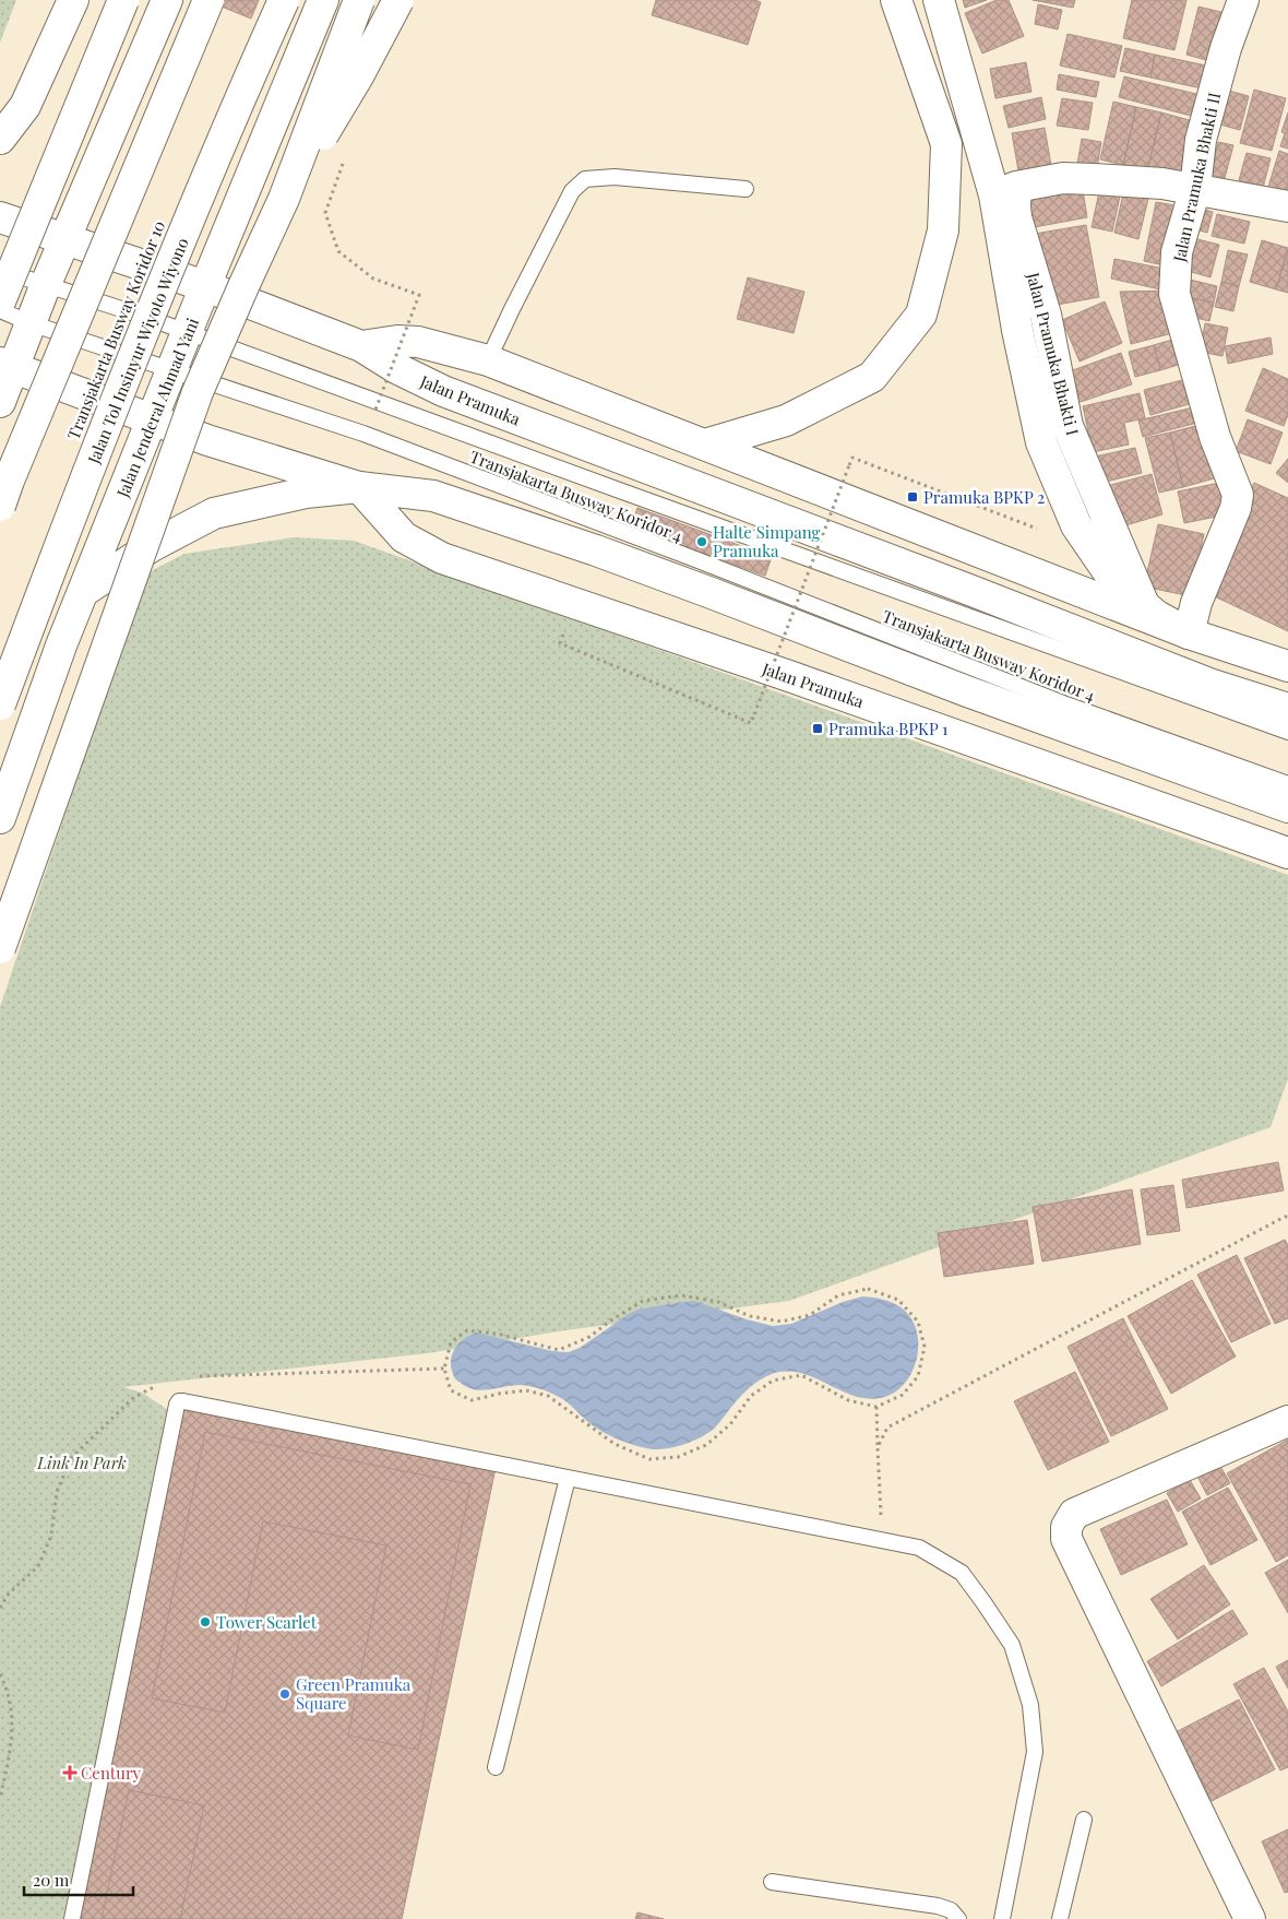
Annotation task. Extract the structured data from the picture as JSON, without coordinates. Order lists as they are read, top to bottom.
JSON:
{
  "streets": {
    "main road": [
      "Jalan Pramuka Bhakti II",
      "Jalan Tol Insinyur Wiyoto Wiyono",
      "Jalan Pramuka",
      "Jalan Jenderal Ahmad Yani"
    ],
    "lane": ["Transjakarta Busway Koridor 10", "Transjakarta Busway Koridor 4"]
  },
  "crossings": [
    ["Jalan Pramuka Bhakti II", "Jalan Pramuka"],
    ["Transjakarta Busway Koridor 10", "Jalan Pramuka"],
    ["Transjakarta Busway Koridor 10", "Transjakarta Busway Koridor 4"],
    ["Jalan Pramuka", "Jalan Jenderal Ahmad Yani"],
    ["Jalan Jenderal Ahmad Yani", "Transjakarta Busway Koridor 4"]
  ],
  "parks": ["Link In Park"],
  "places": {
    "transit": ["Pramuka BPKP 2", "Pramuka BPKP 1"],
    "other": ["Halte Simpang Pramuka", "Tower Scarlet", "Green Pramuka Square"],
    "health": ["Century"]
  },
  "scale_bar": "20 m"
}
